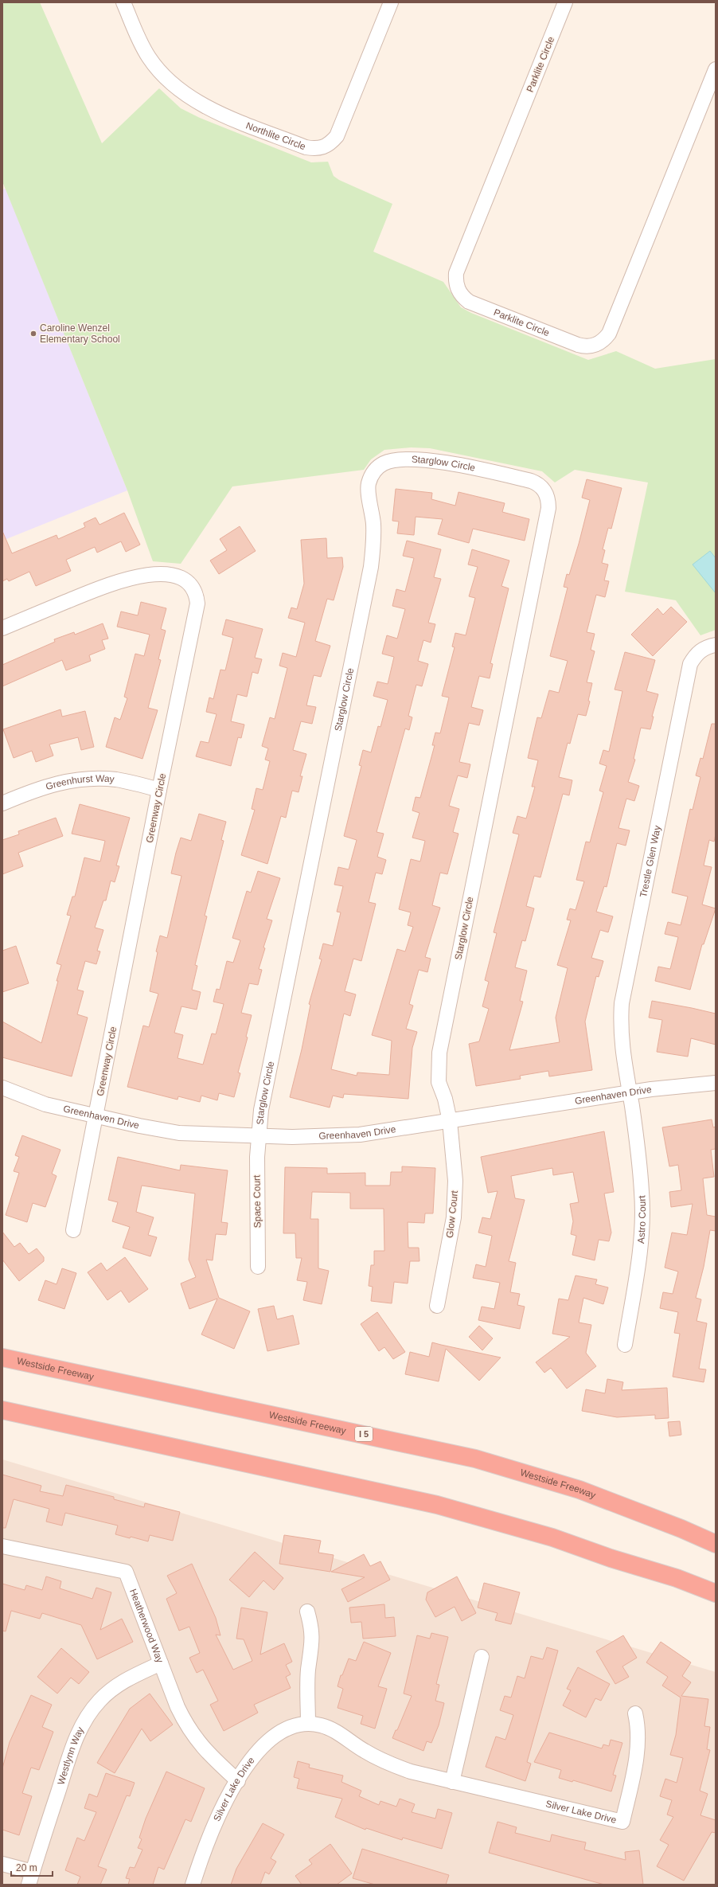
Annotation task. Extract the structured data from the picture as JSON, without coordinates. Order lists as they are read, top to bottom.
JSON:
{
  "streets": {
    "highway": ["Westside Freeway", "I 5"],
    "street": [
      "Parklite Circle",
      "Northlite Circle",
      "Starglow Circle",
      "Greenhurst Way",
      "Greenway Circle",
      "Trestle Glen Way",
      "Greenhaven Drive",
      "Space Court",
      "Glow Court",
      "Astro Court",
      "Heatherwood Way",
      "Westlynn Way",
      "Silver Lake Drive"
    ]
  },
  "crossings": [
    ["Starglow Circle", "Greenhaven Drive"],
    ["Starglow Circle", "Space Court"],
    ["Starglow Circle", "Glow Court"],
    ["Greenhurst Way", "Greenway Circle"],
    ["Greenway Circle", "Greenhaven Drive"],
    ["Trestle Glen Way", "Greenhaven Drive"],
    ["Trestle Glen Way", "Astro Court"],
    ["Greenhaven Drive", "Space Court"],
    ["Greenhaven Drive", "Glow Court"],
    ["Greenhaven Drive", "Astro Court"],
    ["Heatherwood Way", "Westlynn Way"],
    ["Heatherwood Way", "Silver Lake Drive"]
  ],
  "places": ["Caroline Wenzel Elementary School"],
  "scale_bar": "20 m"
}
